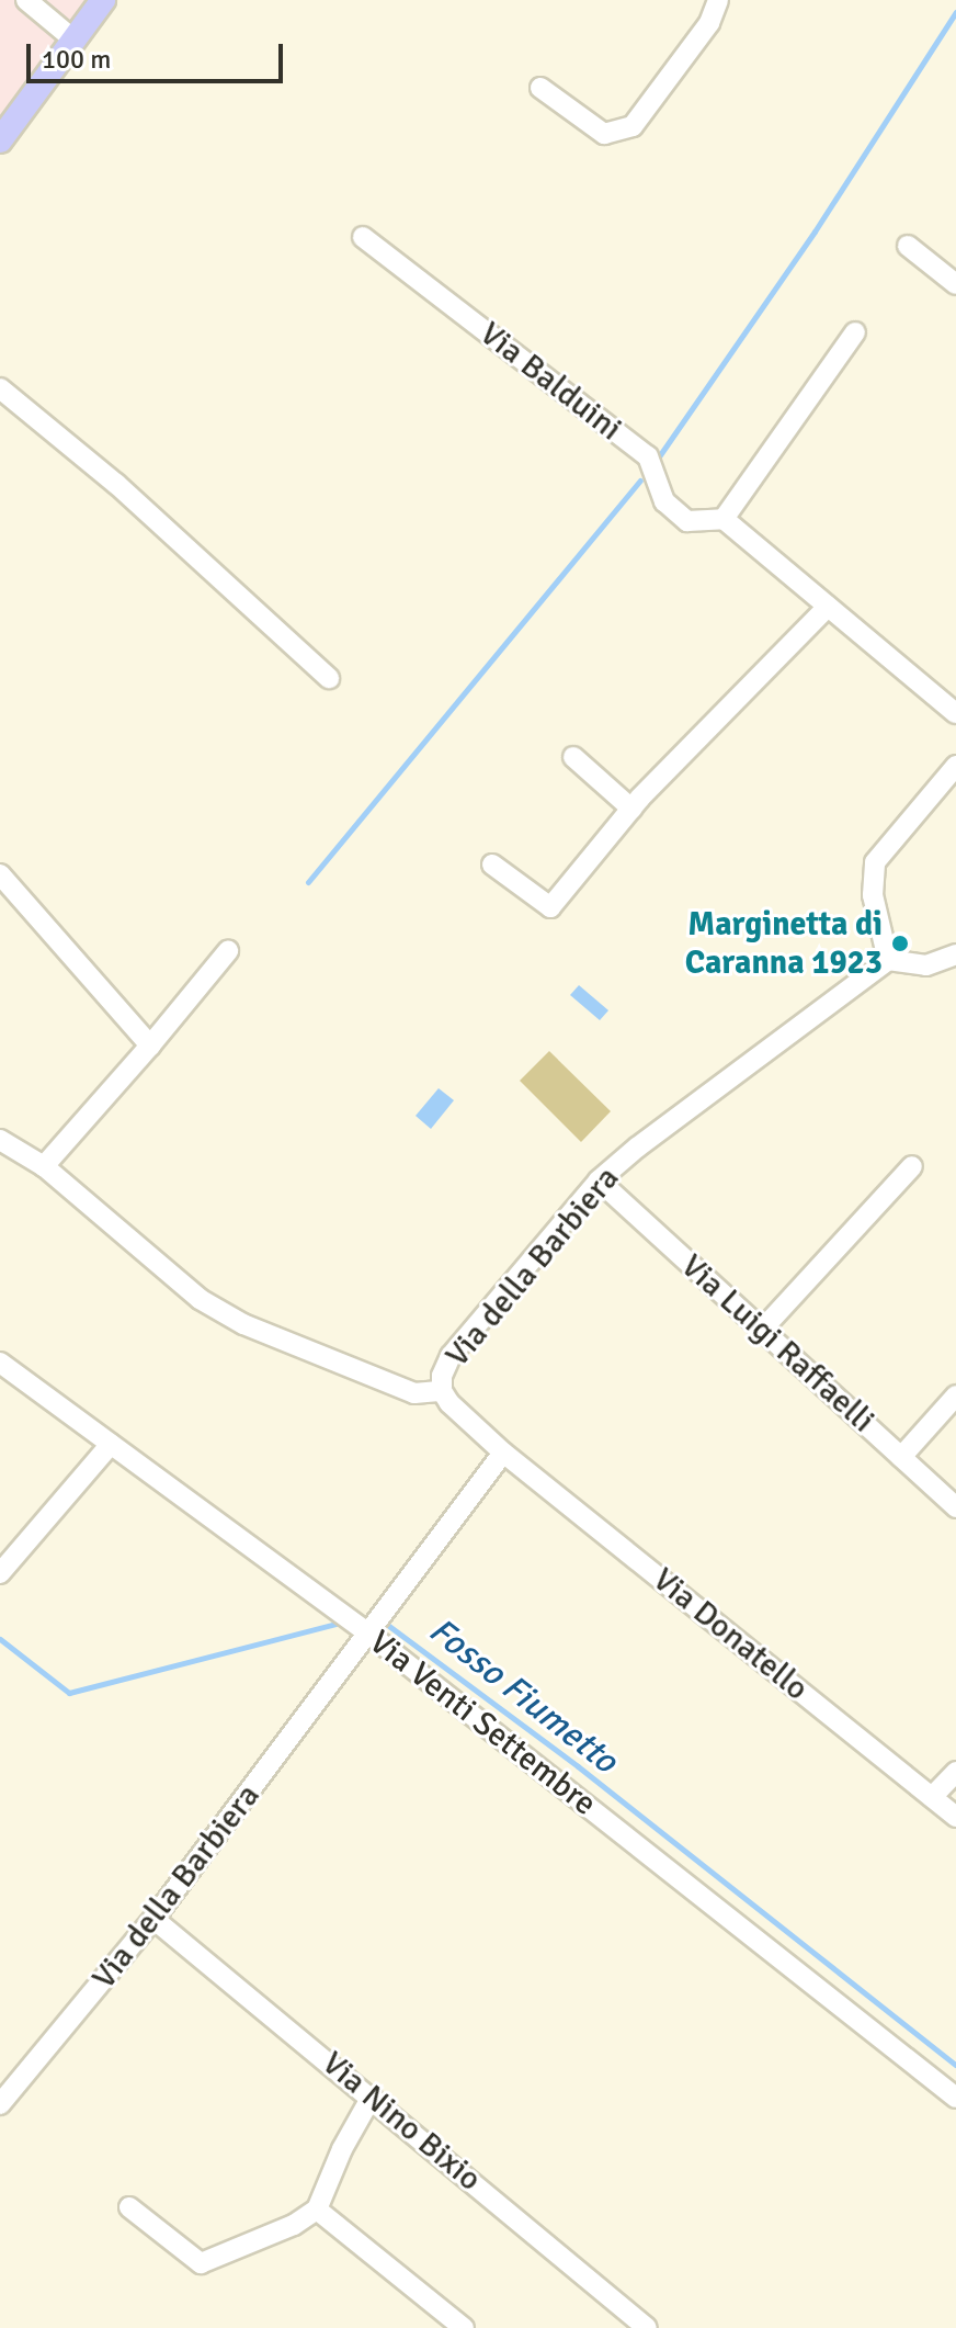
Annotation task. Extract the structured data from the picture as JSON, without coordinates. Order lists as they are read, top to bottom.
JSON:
{
  "streets": {
    "street": [
      "Via Balduini",
      "Via della Barbiera",
      "Via Luigi Raffaelli",
      "Via Donatello",
      "Via Venti Settembre",
      "Via Nino Bixio"
    ]
  },
  "crossings": [
    ["Via della Barbiera", "Via Luigi Raffaelli"],
    ["Via della Barbiera", "Via Donatello"],
    ["Via della Barbiera", "Via Venti Settembre"],
    ["Via della Barbiera", "Via Nino Bixio"]
  ],
  "water": ["Fosso Fiumetto"],
  "places": ["Marginetta di Caranna 1923"],
  "scale_bar": "100 m"
}
